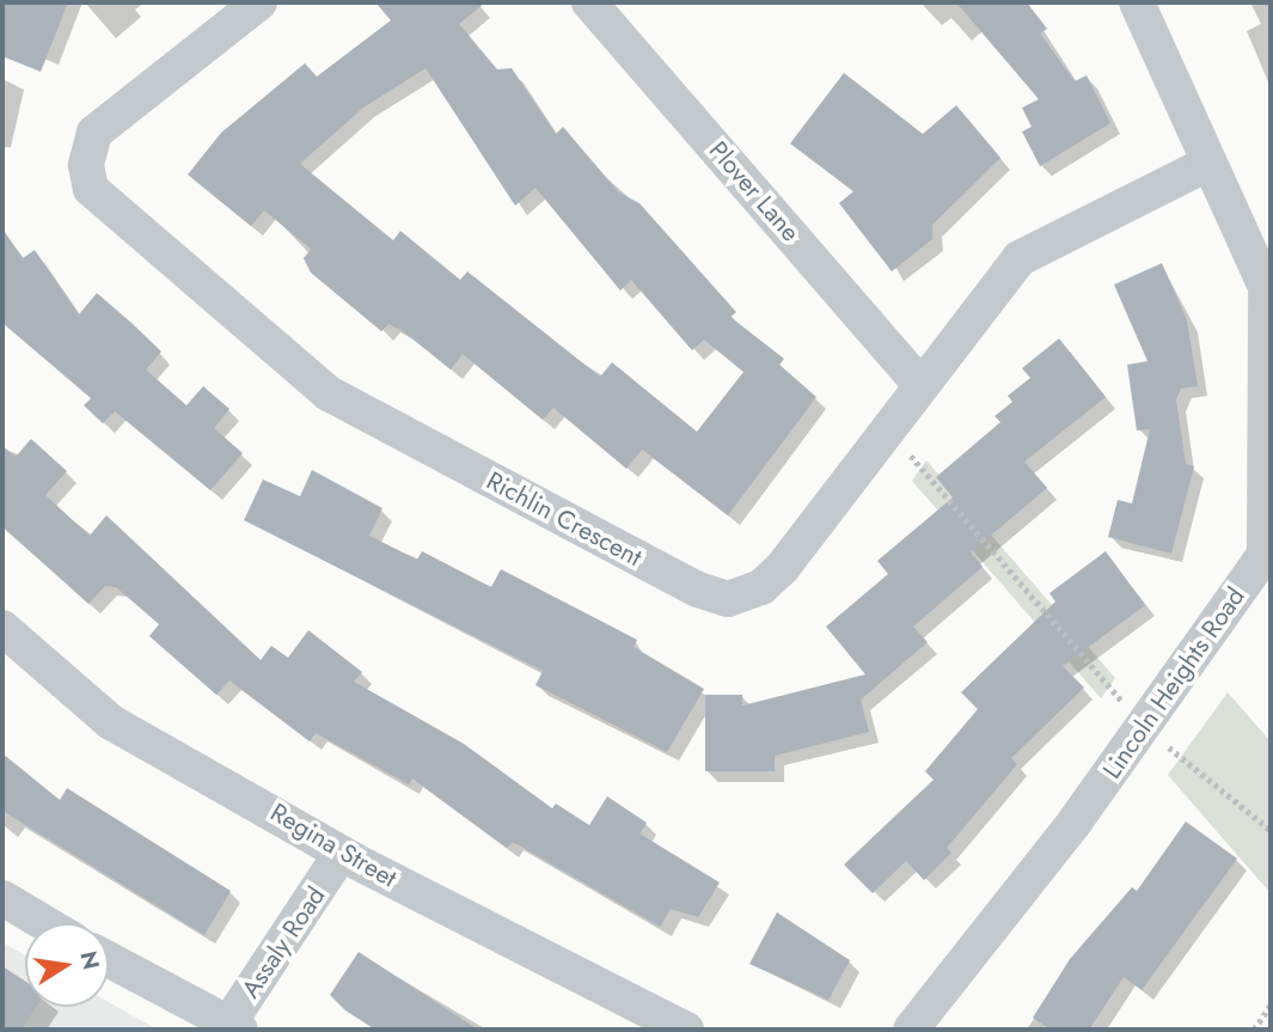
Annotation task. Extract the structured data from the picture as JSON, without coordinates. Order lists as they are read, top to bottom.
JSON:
{
  "streets": {
    "street": [
      "Plover Lane",
      "Richlin Crescent",
      "Lincoln Heights Road",
      "Regina Street",
      "Assaly Road"
    ]
  },
  "crossings": [
    ["Plover Lane", "Richlin Crescent"],
    ["Richlin Crescent", "Lincoln Heights Road"],
    ["Regina Street", "Assaly Road"]
  ],
  "north": "right"
}
